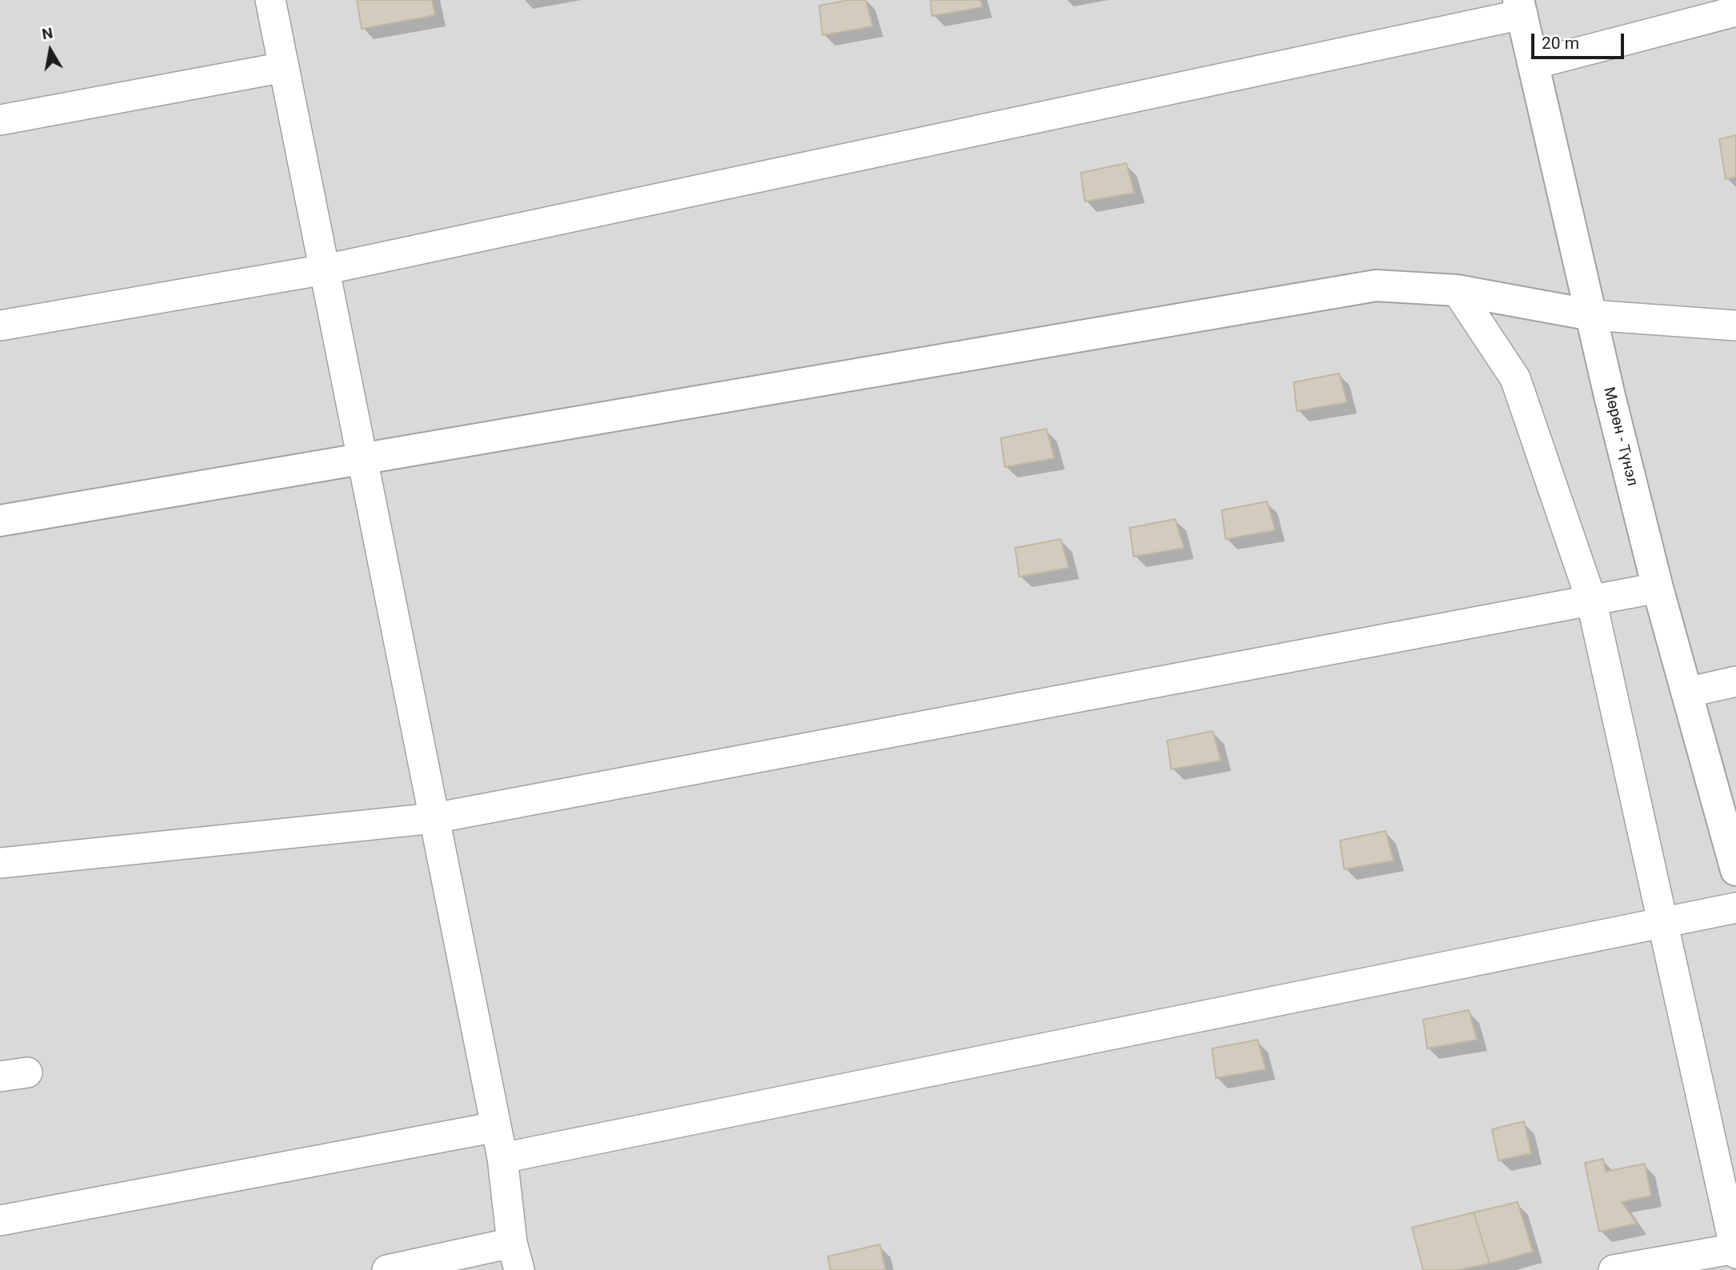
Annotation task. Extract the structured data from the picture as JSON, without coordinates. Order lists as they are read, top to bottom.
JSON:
{
  "streets": {
    "street": ["Мөрөн - Түнэл"]
  },
  "scale_bar": "20 m",
  "north": "top"
}
